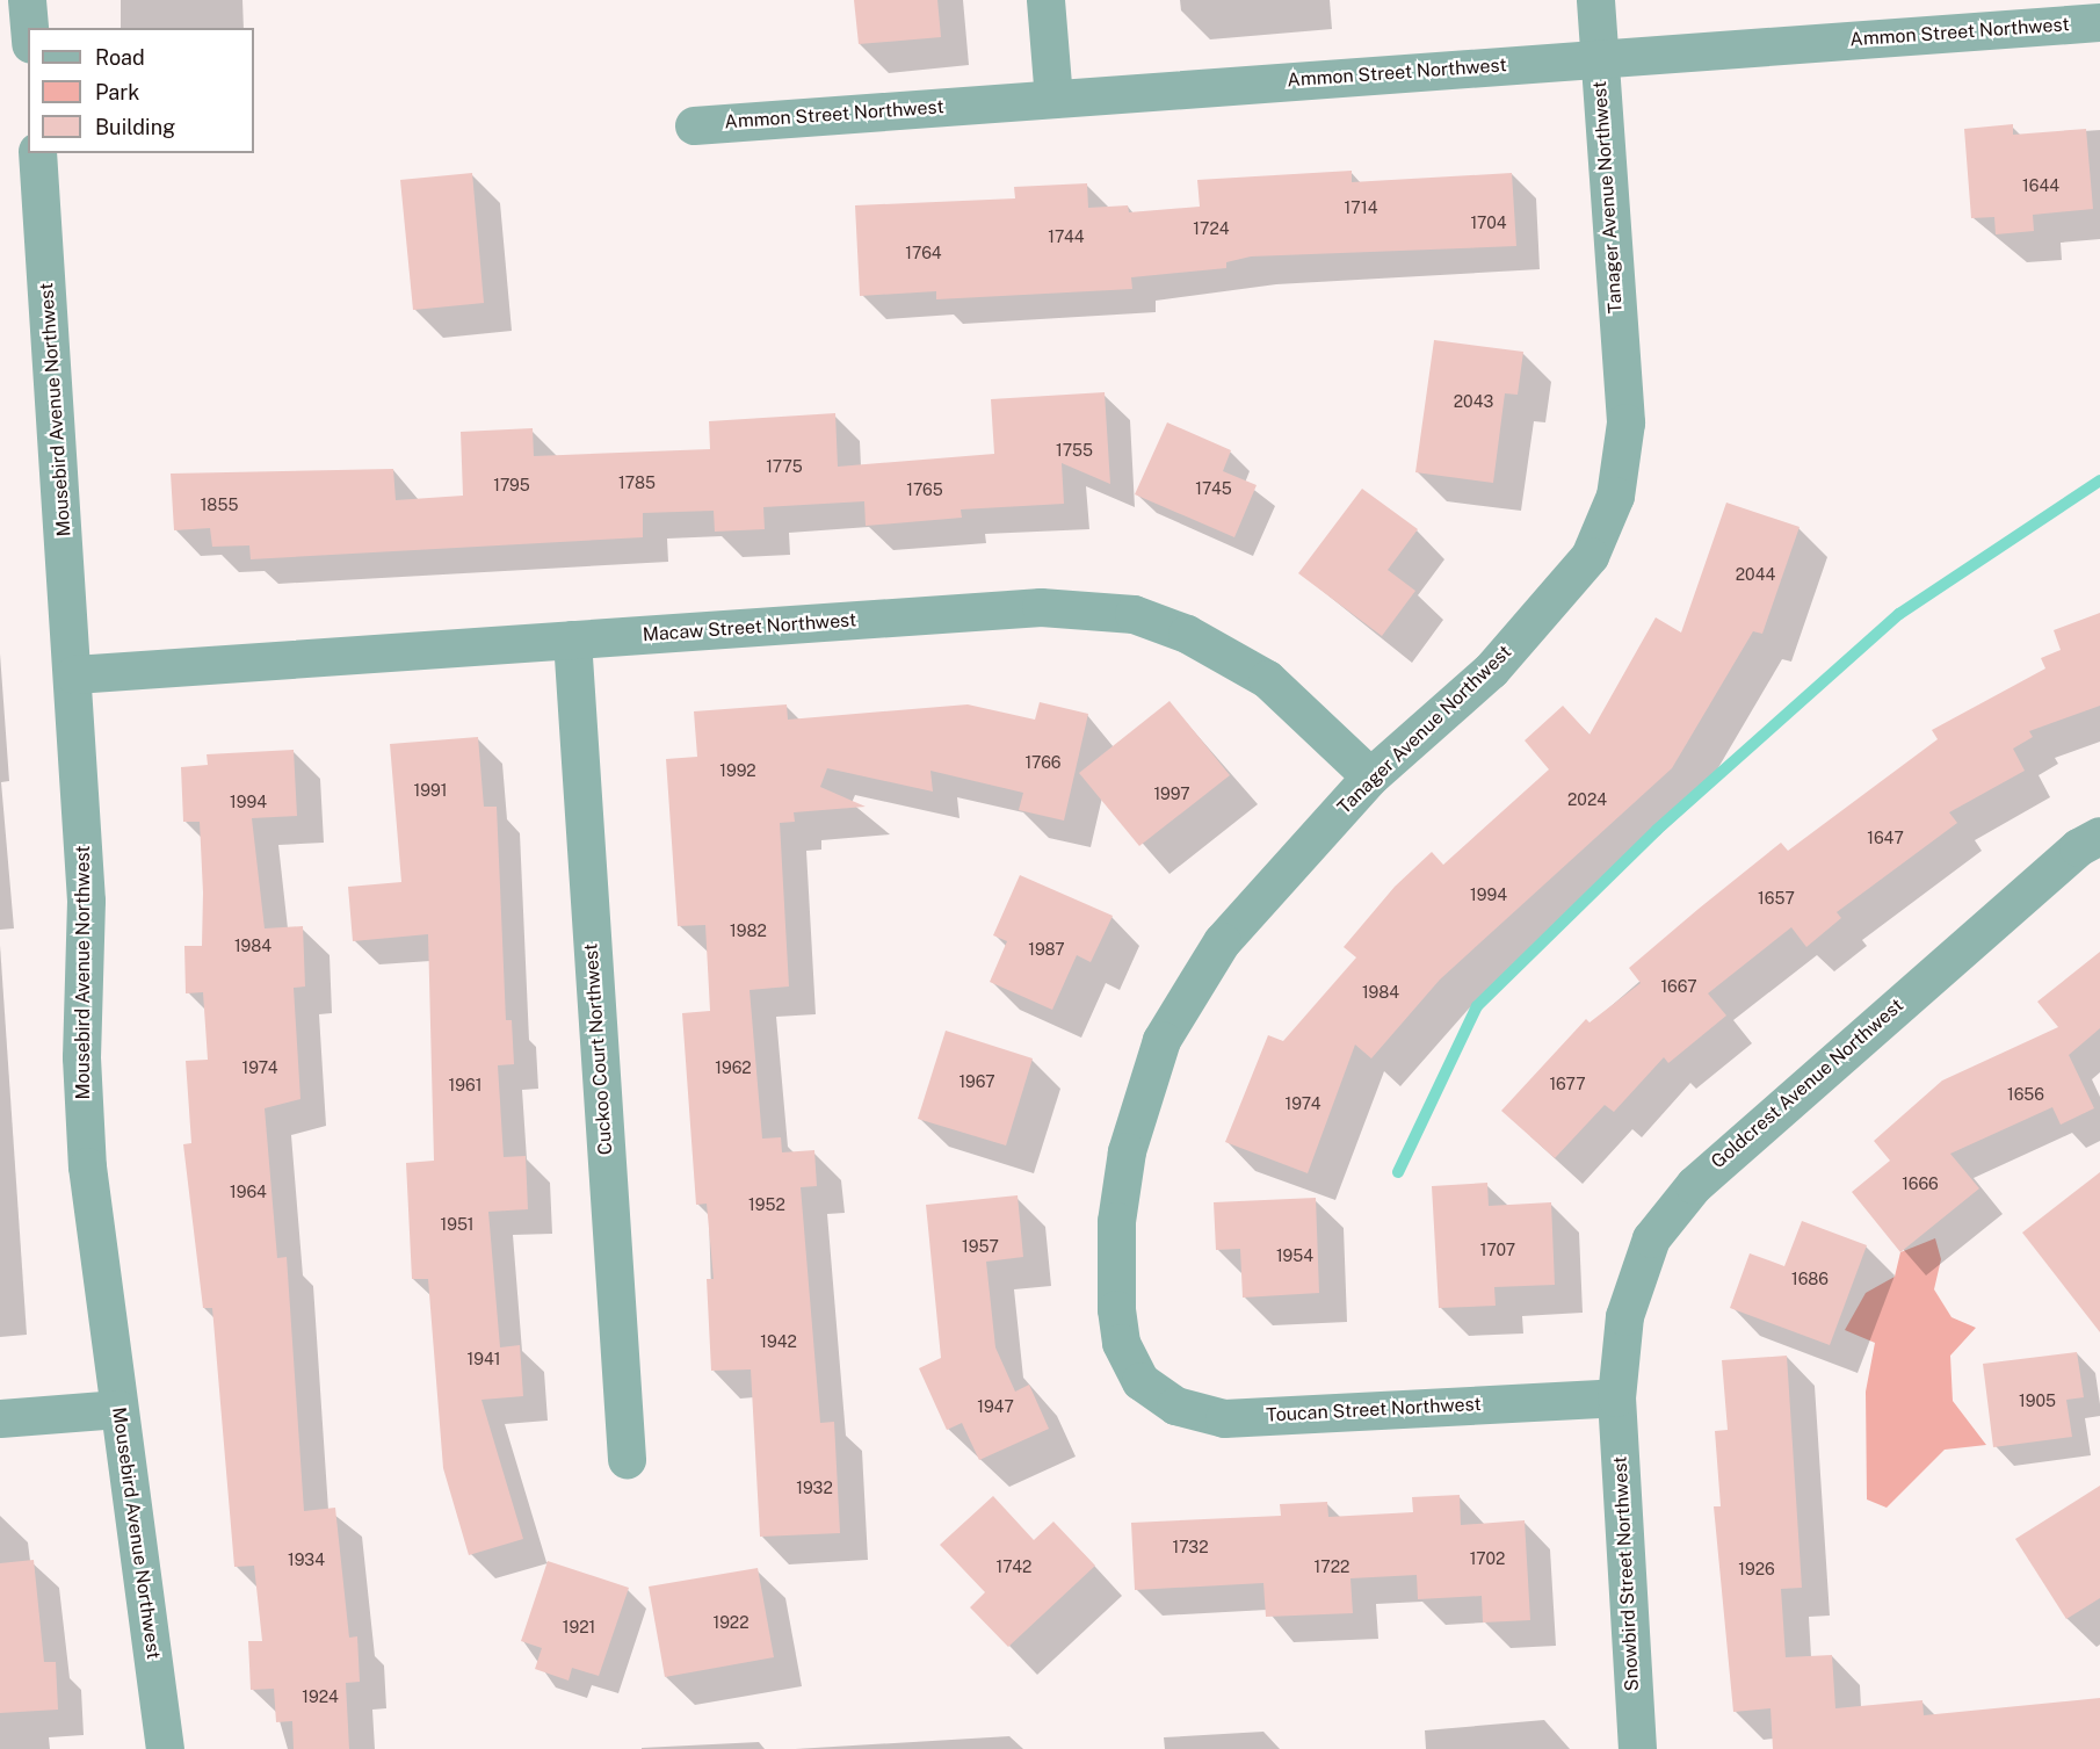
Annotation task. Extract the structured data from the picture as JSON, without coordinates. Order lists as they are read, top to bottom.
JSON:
{
  "streets": {
    "street": [
      "Ammon Street Northwest",
      "Tanager Avenue Northwest",
      "Mousebird Avenue Northwest",
      "Macaw Street Northwest",
      "Cuckoo Court Northwest",
      "Goldcrest Avenue Northwest",
      "Toucan Street Northwest",
      "Snowbird Street Northwest"
    ]
  },
  "crossings": [
    ["Ammon Street Northwest", "Tanager Avenue Northwest"],
    ["Tanager Avenue Northwest", "Macaw Street Northwest"],
    ["Tanager Avenue Northwest", "Toucan Street Northwest"],
    ["Mousebird Avenue Northwest", "Macaw Street Northwest"],
    ["Macaw Street Northwest", "Cuckoo Court Northwest"],
    ["Goldcrest Avenue Northwest", "Toucan Street Northwest"],
    ["Goldcrest Avenue Northwest", "Snowbird Street Northwest"],
    ["Toucan Street Northwest", "Snowbird Street Northwest"]
  ],
  "house_numbers": [
    "1644",
    "1714",
    "1704",
    "1724",
    "1744",
    "1764",
    "2043",
    "1755",
    "1775",
    "1785",
    "1795",
    "1745",
    "1765",
    "1855",
    "2044",
    "1766",
    "1992",
    "1991",
    "1997",
    "2024",
    "1994",
    "1647",
    "1994",
    "1657",
    "1982",
    "1984",
    "1987",
    "1667",
    "1984",
    "1974",
    "1962",
    "1967",
    "1677",
    "1961",
    "1656",
    "1974",
    "1666",
    "1964",
    "1952",
    "1951",
    "1957",
    "1707",
    "1954",
    "1686",
    "1942",
    "1941",
    "1905",
    "1947",
    "1932",
    "1732",
    "1702",
    "1934",
    "1742",
    "1722",
    "1926",
    "1922",
    "1921",
    "1924"
  ],
  "legend": ["Road", "Park", "Building"]
}
